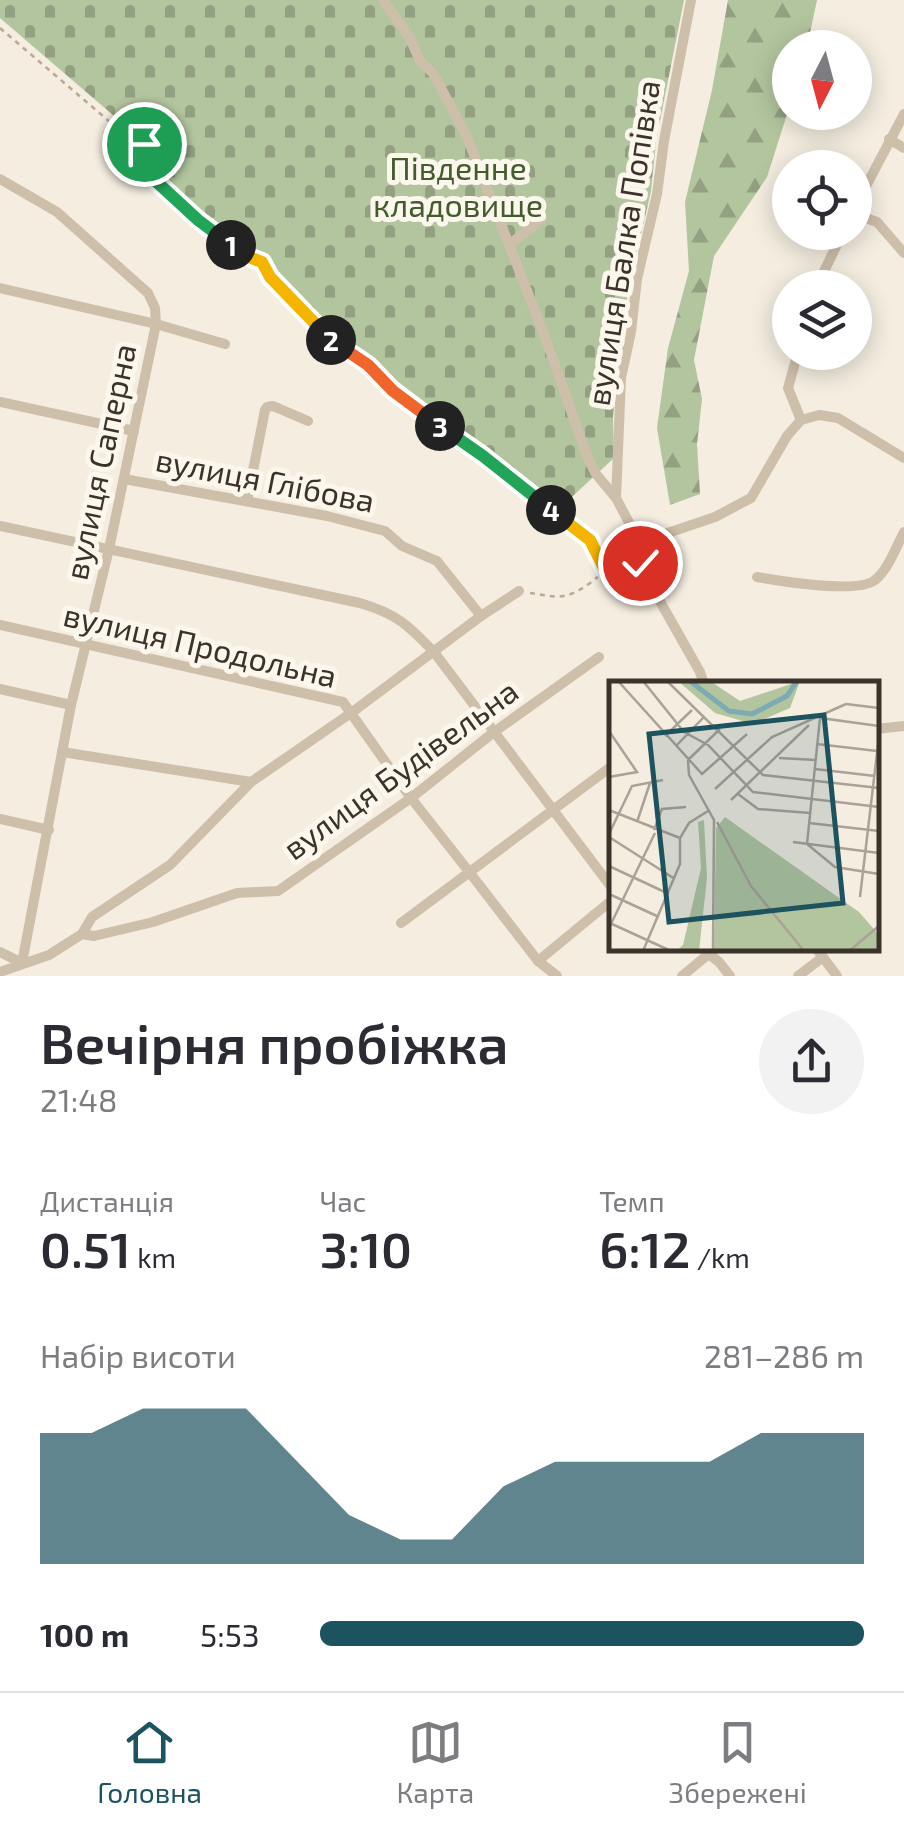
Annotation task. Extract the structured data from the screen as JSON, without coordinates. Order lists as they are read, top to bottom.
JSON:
{
  "streets": {
    "street": [
      "вулиця Балка Попівка",
      "вулиця Саперна",
      "вулиця Глібова",
      "вулиця Продольна",
      "вулиця Будівельна"
    ]
  },
  "crossings": [
    ["вулиця Саперна", "вулиця Глібова"],
    ["вулиця Саперна", "вулиця Продольна"],
    ["вулиця Саперна", "вулиця Будівельна"],
    ["вулиця Продольна", "вулиця Будівельна"]
  ],
  "parks": ["Південне кладовище"],
  "north": "bottom",
  "page": {
    "pins": [
      "1",
      "2",
      "3",
      "4"
    ],
    "heading": ["Вечірня пробіжка", "21:48"],
    "stats": [
      ["Дистанція", "0.51 km"],
      ["Час", "3:10"],
      ["Темп", "6:12 /km"]
    ],
    "chart": ["Набір висоти", "281–286 m"],
    "list": [
      {
        "name": "100 m",
        "note": "5:53"
      }
    ],
    "tabs": ["Головна", "Карта", "Збережені"]
  }
}
